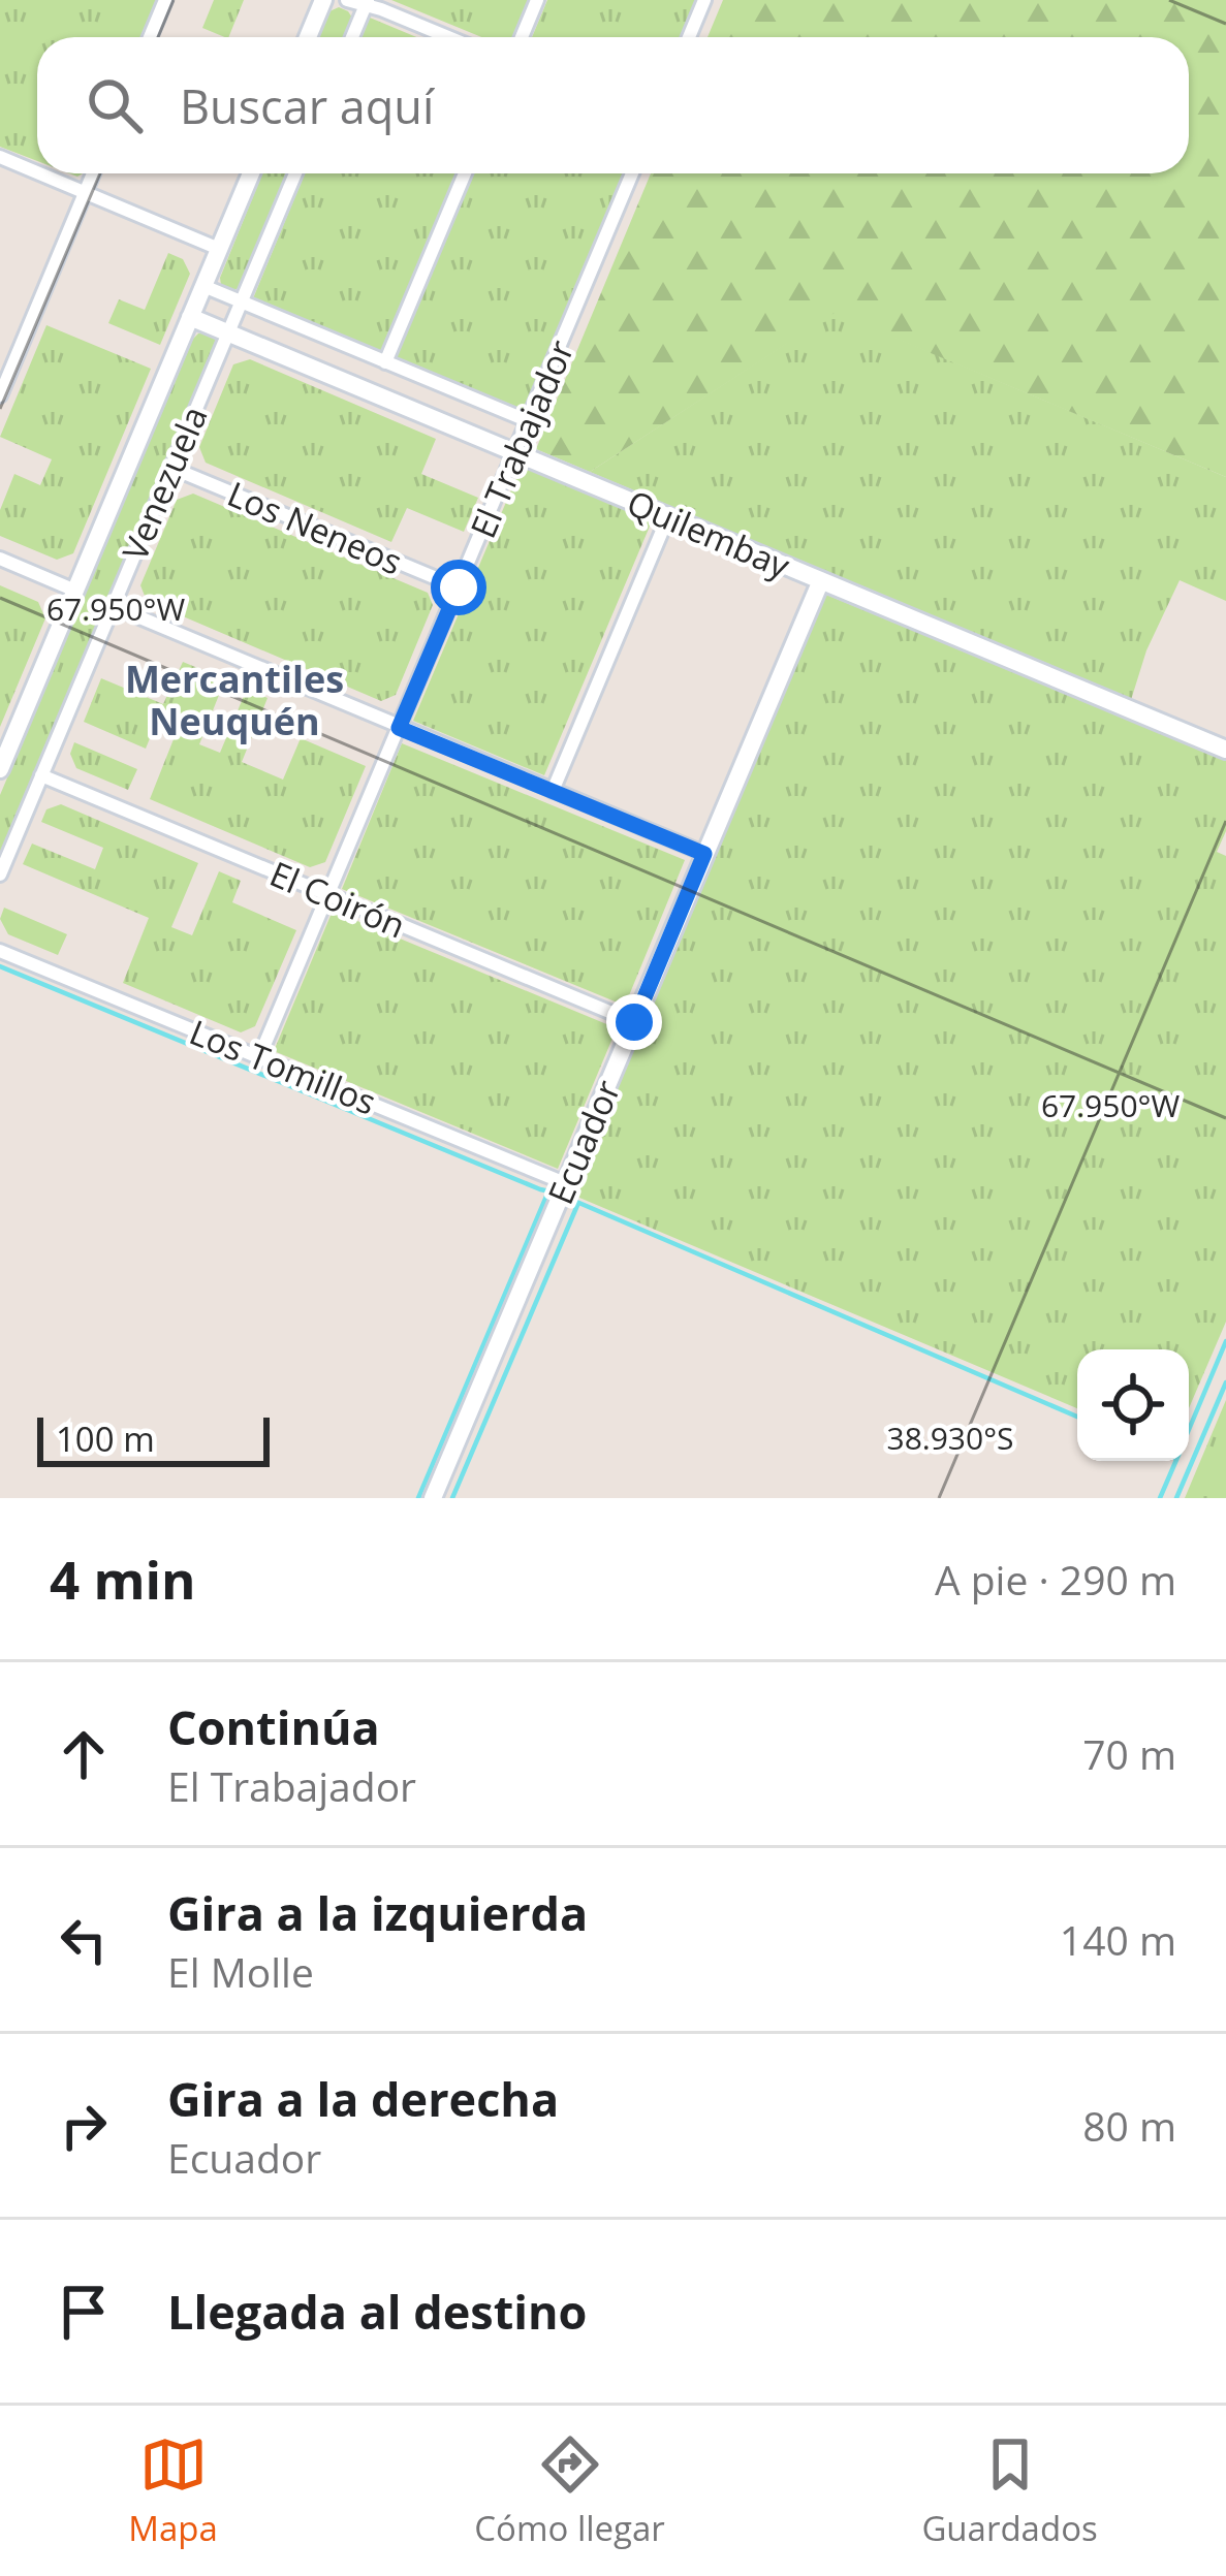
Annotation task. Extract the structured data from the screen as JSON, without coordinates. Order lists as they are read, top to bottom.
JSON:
{
  "streets": {
    "street": [
      "El Trabajador",
      "Venezuela",
      "Los Neneos",
      "Quilembay",
      "El Coirón",
      "Los Tomillos",
      "Ecuador"
    ]
  },
  "crossings": [
    ["El Trabajador", "Los Neneos"],
    ["El Trabajador", "Quilembay"],
    ["El Trabajador", "El Coirón"],
    ["El Trabajador", "Los Tomillos"],
    ["Venezuela", "Los Neneos"],
    ["Venezuela", "Quilembay"],
    ["Venezuela", "El Coirón"],
    ["Quilembay", "Ecuador"],
    ["El Coirón", "Ecuador"],
    ["Los Tomillos", "Ecuador"]
  ],
  "districts": ["Mercantiles Neuquén"],
  "scale_bar": "100 m",
  "page": {
    "search": "Buscar aquí",
    "scale": "100 m",
    "heading": ["4 min", "A pie · 290 m"],
    "list": [
      ["Continúa", "El Trabajador", "70 m"],
      ["Gira a la izquierda", "El Molle", "140 m"],
      ["Gira a la derecha", "Ecuador", "80 m"],
      "Llegada al destino"
    ],
    "nav": ["Mapa", "Cómo llegar", "Guardados"]
  },
  "coordinates": ["67.950°W", "38.930°S"]
}
